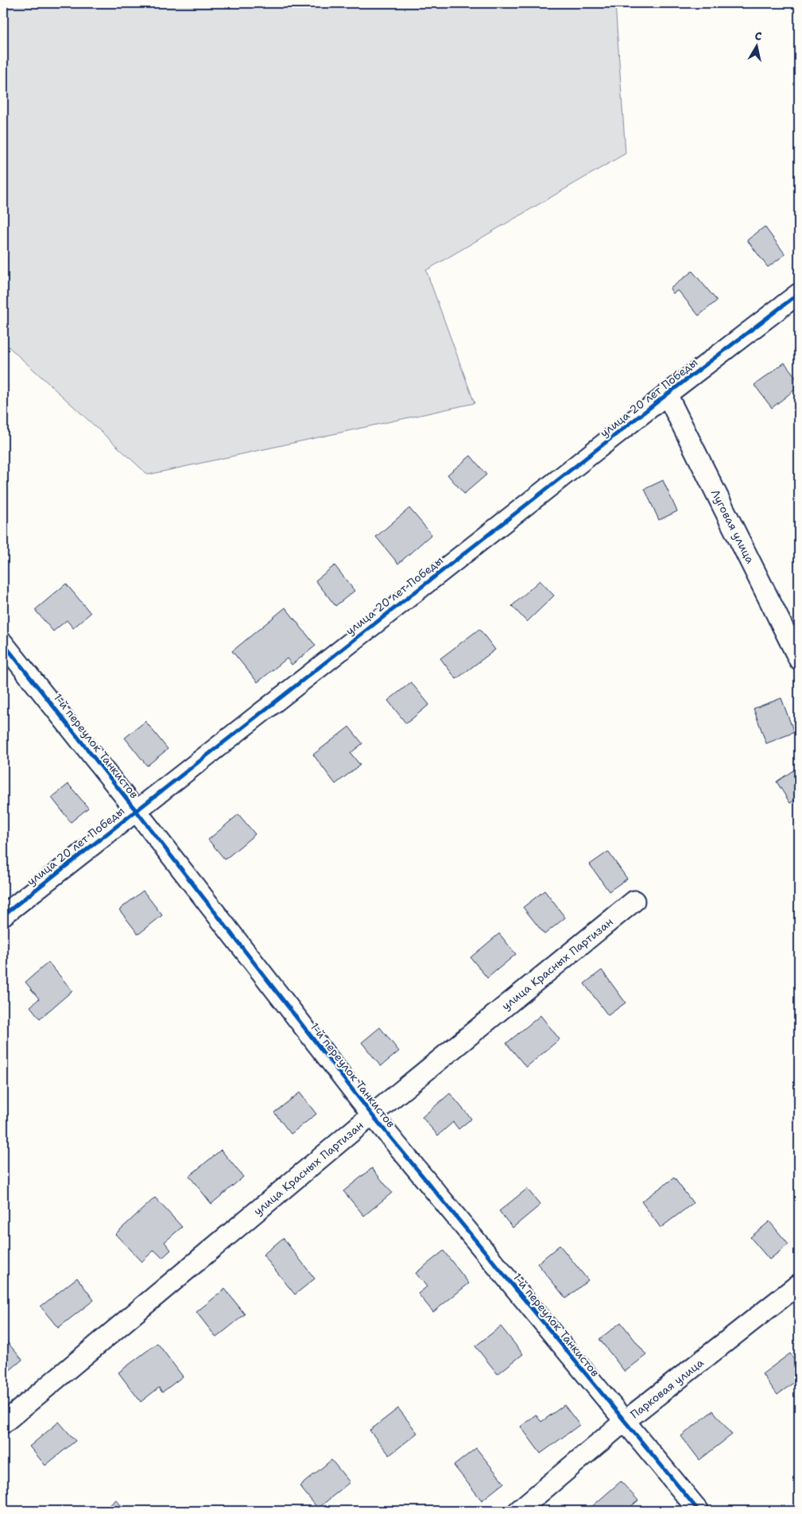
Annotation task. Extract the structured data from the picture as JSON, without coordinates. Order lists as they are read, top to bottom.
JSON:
{
  "streets": {
    "street": [
      "улица 20 лет Победы",
      "Луговая улица",
      "1-й переулок Танкистов",
      "улица Красных Партизан",
      "Парковая улица"
    ]
  },
  "crossings": [
    ["улица 20 лет Победы", "Луговая улица"],
    ["улица 20 лет Победы", "1-й переулок Танкистов"],
    ["1-й переулок Танкистов", "улица Красных Партизан"],
    ["1-й переулок Танкистов", "Парковая улица"]
  ],
  "north": "top"
}
